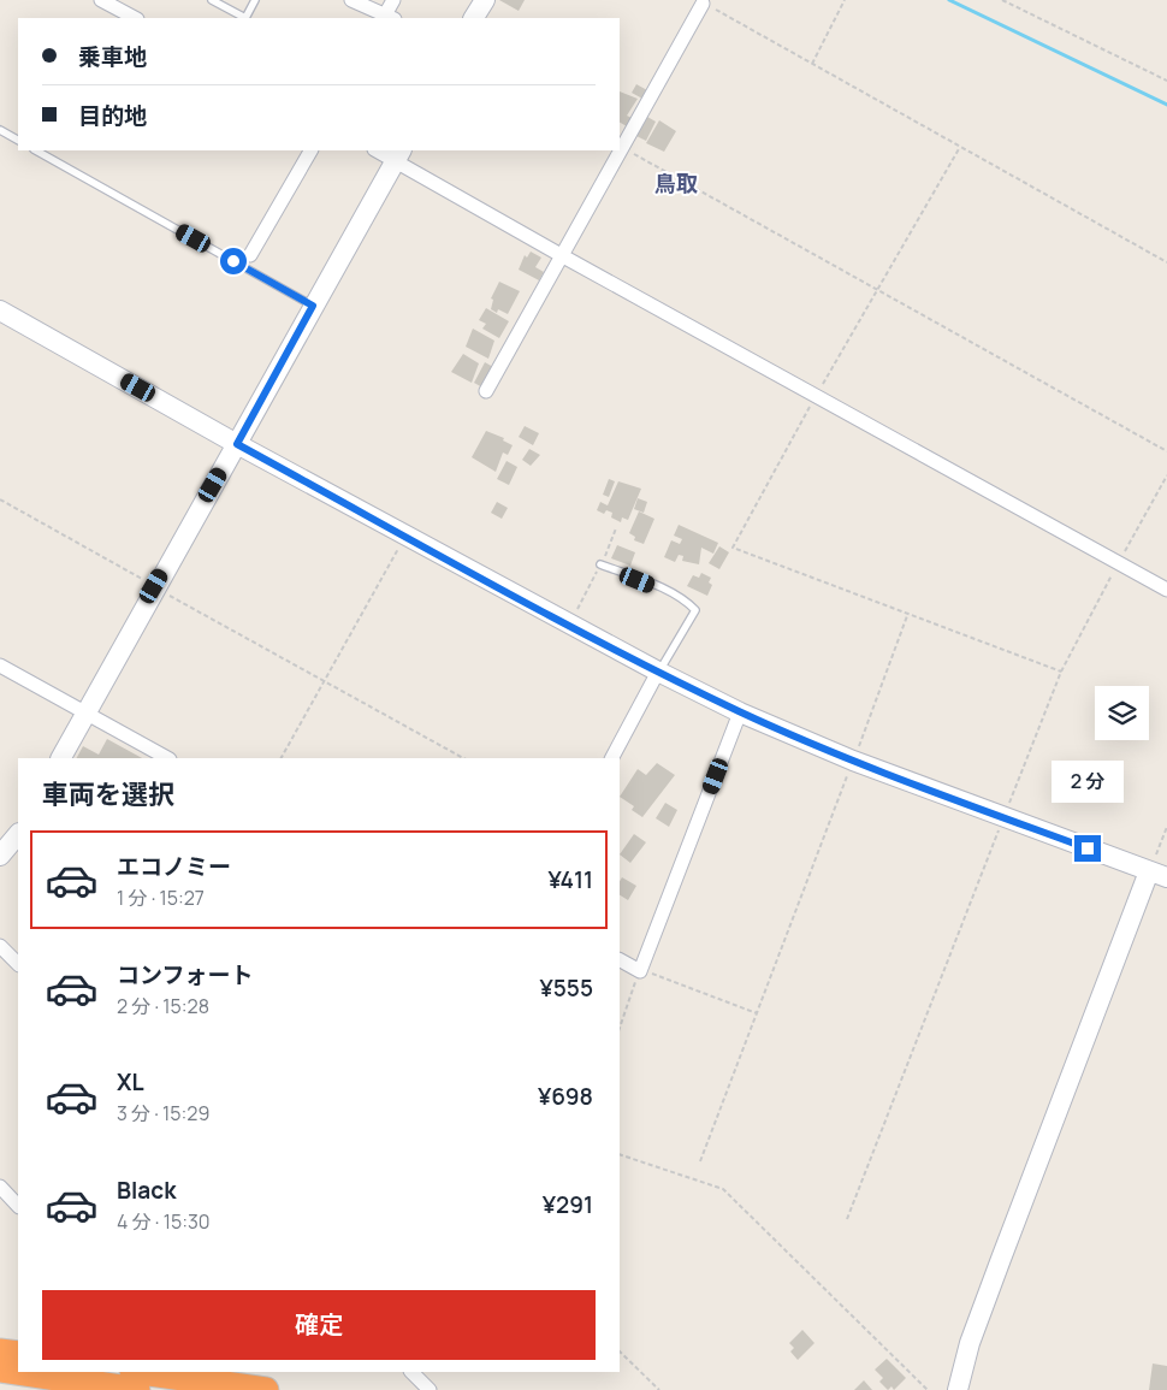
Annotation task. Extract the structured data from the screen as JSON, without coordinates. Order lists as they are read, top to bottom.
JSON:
{
  "districts": ["鳥取"],
  "page": {
    "banner": ["乗車地", "目的地"],
    "heading": "車両を選択",
    "bubble": "2 分",
    "list": [
      {
        "name": "エコノミー",
        "note": "1 分 · 15:27",
        "value": "¥411"
      },
      {
        "name": "コンフォート",
        "note": "2 分 · 15:28",
        "value": "¥555"
      },
      {
        "name": "XL",
        "note": "3 分 · 15:29",
        "value": "¥698"
      },
      {
        "name": "Black",
        "note": "4 分 · 15:30",
        "value": "¥291"
      }
    ],
    "buttons": "確定"
  }
}
